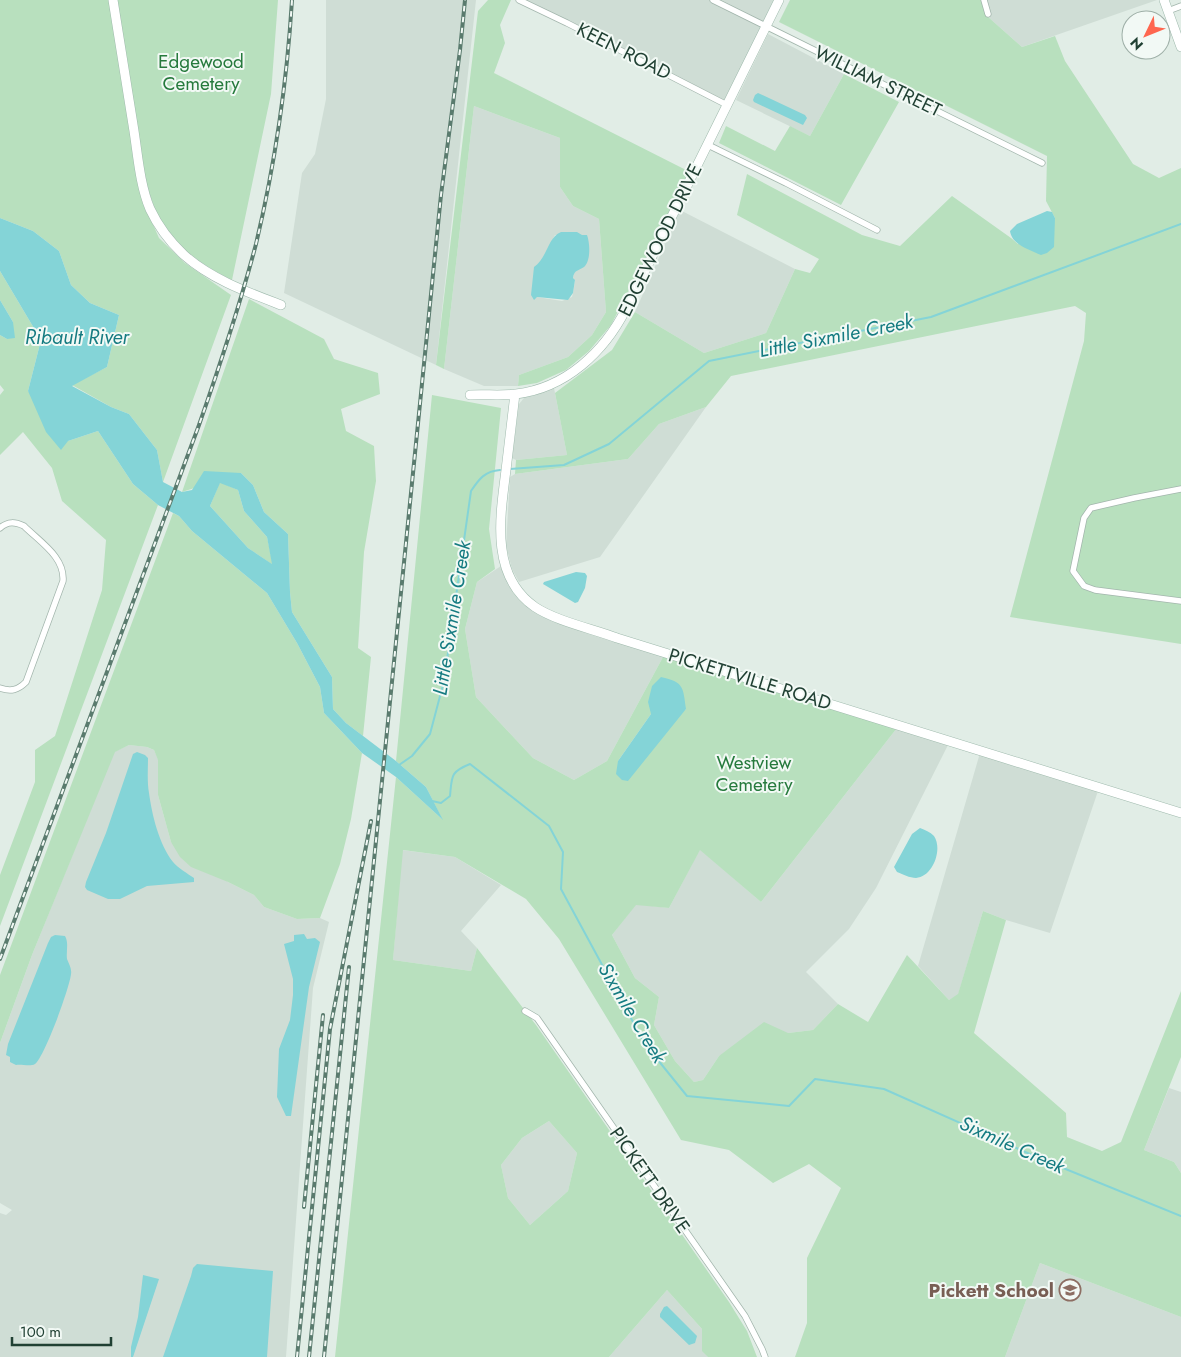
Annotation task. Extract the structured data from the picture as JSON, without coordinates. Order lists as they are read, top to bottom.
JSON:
{
  "streets": {
    "street": [
      "KEEN ROAD",
      "WILLIAM STREET",
      "EDGEWOOD DRIVE",
      "PICKETTVILLE ROAD",
      "PICKETT DRIVE"
    ]
  },
  "crossings": [
    ["KEEN ROAD", "EDGEWOOD DRIVE"],
    ["WILLIAM STREET", "EDGEWOOD DRIVE"],
    ["EDGEWOOD DRIVE", "PICKETTVILLE ROAD"]
  ],
  "water": ["Little Sixmile Creek", "Ribault River", "Sixmile Creek"],
  "parks": ["Edgewood Cemetery", "Westview Cemetery"],
  "places": {
    "school or university": ["Pickett School"]
  },
  "scale_bar": "100 m",
  "north": "bottom left"
}
